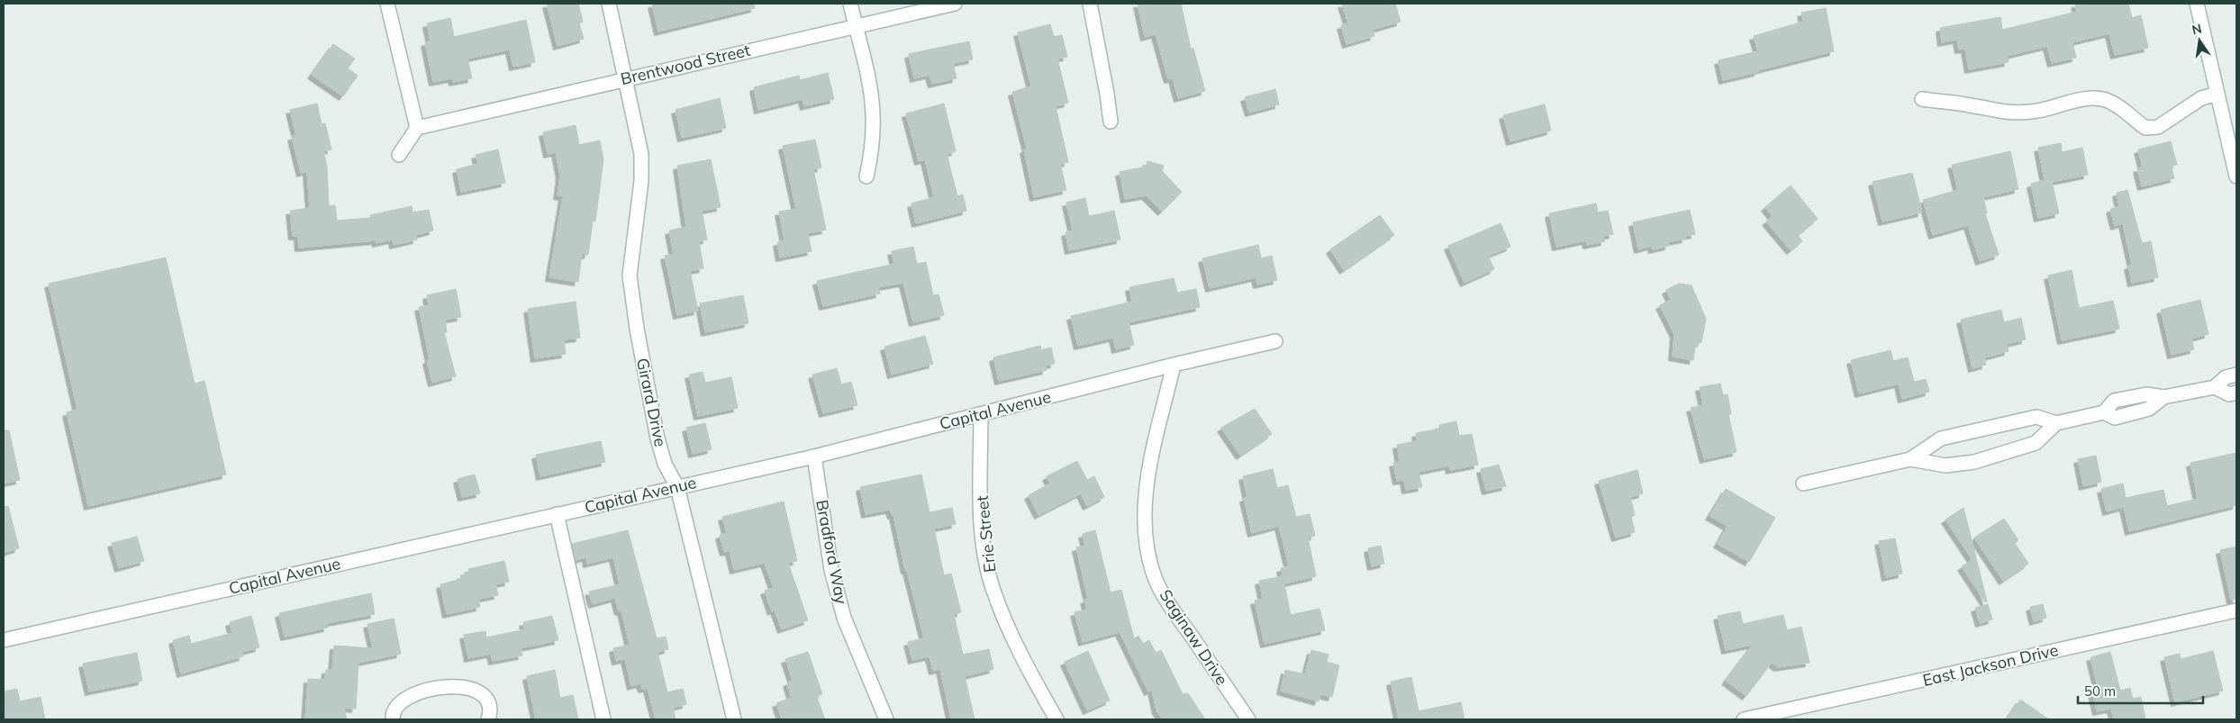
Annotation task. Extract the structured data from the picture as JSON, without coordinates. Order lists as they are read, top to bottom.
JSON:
{
  "streets": {
    "street": [
      "Brentwood Street",
      "Girard Drive",
      "Capital Avenue",
      "Erie Street",
      "Bradford Way",
      "Saginaw Drive",
      "East Jackson Drive"
    ]
  },
  "crossings": [
    ["Brentwood Street", "Girard Drive"],
    ["Girard Drive", "Capital Avenue"],
    ["Capital Avenue", "Erie Street"],
    ["Capital Avenue", "Bradford Way"],
    ["Capital Avenue", "Saginaw Drive"]
  ],
  "scale_bar": "50 m",
  "north": "top"
}
